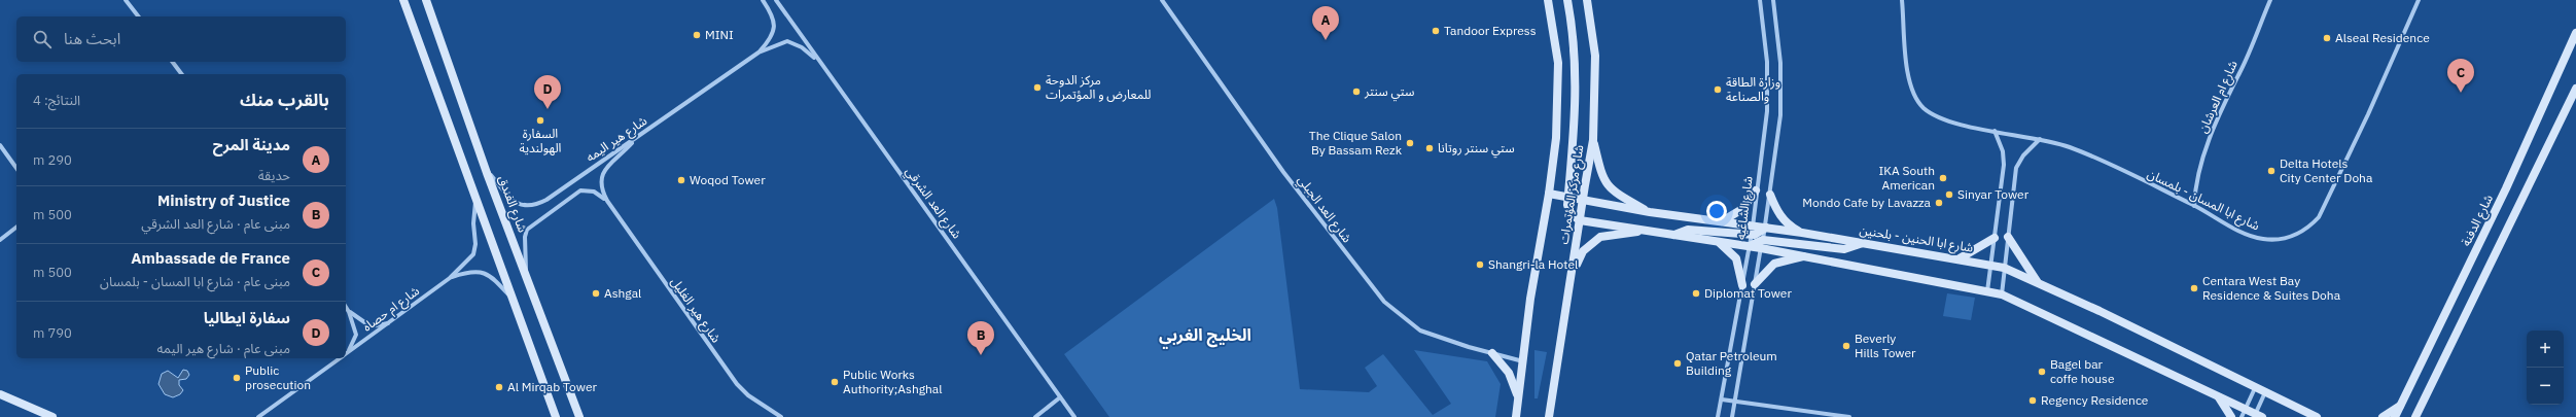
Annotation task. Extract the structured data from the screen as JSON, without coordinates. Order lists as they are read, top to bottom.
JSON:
{
  "streets": {
    "street": [
      "شارع ام العرشان",
      "شارع هير اليمه",
      "شارع مركز المؤتمرات",
      "شارع ابا المسان - بلمسان",
      "شارع العد الشرقي",
      "شارع الفندق",
      "شارع الشاغيه",
      "شارع العد الجبلي",
      "شارع الدفنة",
      "شارع ابا الحنين - بلحنين",
      "شارع ام حصاه",
      "شارع هير الغليل"
    ]
  },
  "crossings": [
    ["شارع ام العرشان", "شارع ابا المسان - بلمسان"],
    ["شارع هير اليمه", "شارع العد الشرقي"],
    ["شارع هير اليمه", "شارع الفندق"],
    ["شارع هير اليمه", "شارع هير الغليل"],
    ["شارع مركز المؤتمرات", "شارع العد الجبلي"],
    ["شارع مركز المؤتمرات", "شارع ابا الحنين - بلحنين"],
    ["شارع الفندق", "شارع هير الغليل"],
    ["شارع الشاغيه", "شارع ابا الحنين - بلحنين"]
  ],
  "districts": ["الخليج الغربي"],
  "places": [
    "Tandoor Express",
    "MINI",
    "Alseal Residence",
    "مركز الدوحة للمعارض و المؤتمرات",
    "وزارة الطاقة والصناعة",
    "ستي سنتر",
    "السفارة الهولندية",
    "The Clique Salon By Bassam Rezk",
    "ستي سنتر روتانا",
    "Delta Hotels City Center Doha",
    "IKA South American",
    "Woqod Tower",
    "Sinyar Tower",
    "Mondo Cafe by Lavazza",
    "Shangri-la Hotel",
    "Centara West Bay Residence & Suites Doha",
    "Ashgal",
    "Diplomat Tower",
    "Beverly Hills Tower",
    "Qatar Petroleum Building",
    "Bagel bar coffe house",
    "Public prosecution",
    "Public Works Authority;Ashghal",
    "Al Mirqab Tower",
    "Regency Residence"
  ],
  "page": {
    "pins": [
      "A",
      "C",
      "D",
      "B"
    ],
    "search": "ابحث هنا",
    "heading": ["بالقرب منك", "النتائج: 4"],
    "list": [
      {
        "mark": "A",
        "name": "مدينة المرح",
        "note": "حديقة",
        "value": "290 m"
      },
      {
        "mark": "B",
        "name": "Ministry of Justice",
        "note": "مبنى عام · شارع العد الشرقي",
        "value": "500 m"
      },
      {
        "mark": "C",
        "name": "Ambassade de France",
        "note": "مبنى عام · شارع ابا المسان - بلمسان",
        "value": "500 m"
      },
      {
        "mark": "D",
        "name": "سفارة ايطاليا",
        "note": "مبنى عام · شارع هير اليمه",
        "value": "790 m"
      }
    ],
    "map_buttons": ["+", "−"]
  }
}
